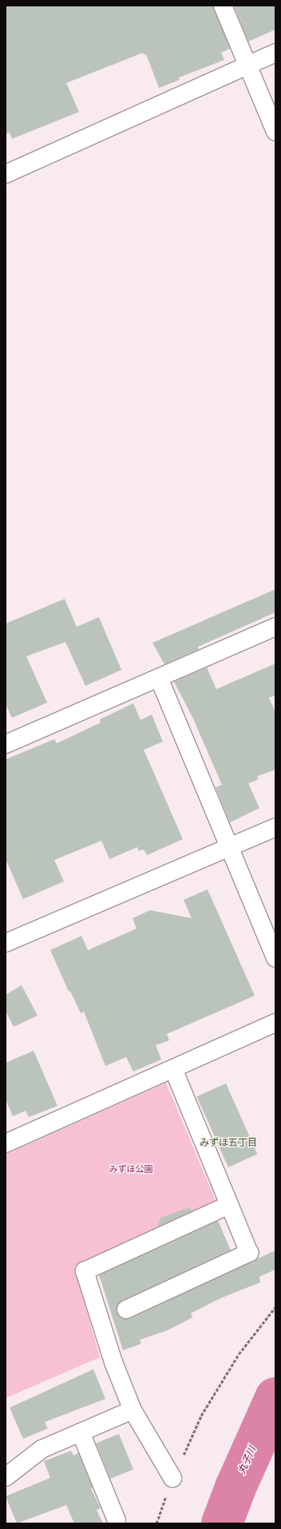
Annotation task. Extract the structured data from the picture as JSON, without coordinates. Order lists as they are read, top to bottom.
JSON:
{
  "districts": ["みずほ五丁目"],
  "water": ["丸子川"],
  "parks": ["みずほ公園"]
}
